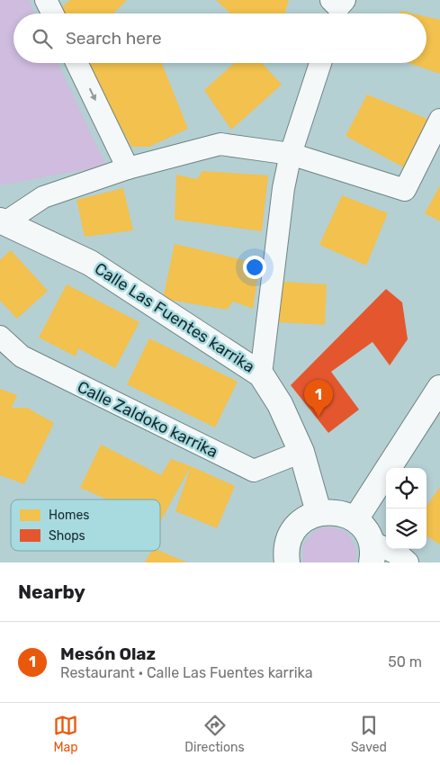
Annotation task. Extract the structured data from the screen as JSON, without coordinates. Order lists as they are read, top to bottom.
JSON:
{
  "streets": {
    "street": ["Calle Las Fuentes karrika", "Calle Zaldoko karrika"]
  },
  "crossings": [
    ["Calle Las Fuentes karrika", "Calle Zaldoko karrika"]
  ],
  "legend": ["Homes", "Shops"],
  "page": {
    "search": "Search here",
    "pins": "1",
    "heading": "Nearby",
    "list": [
      {
        "mark": "1",
        "name": "Mesón Olaz",
        "note": "Restaurant · Calle Las Fuentes karrika",
        "value": "50 m"
      }
    ],
    "nav": ["Map", "Directions", "Saved"]
  }
}
